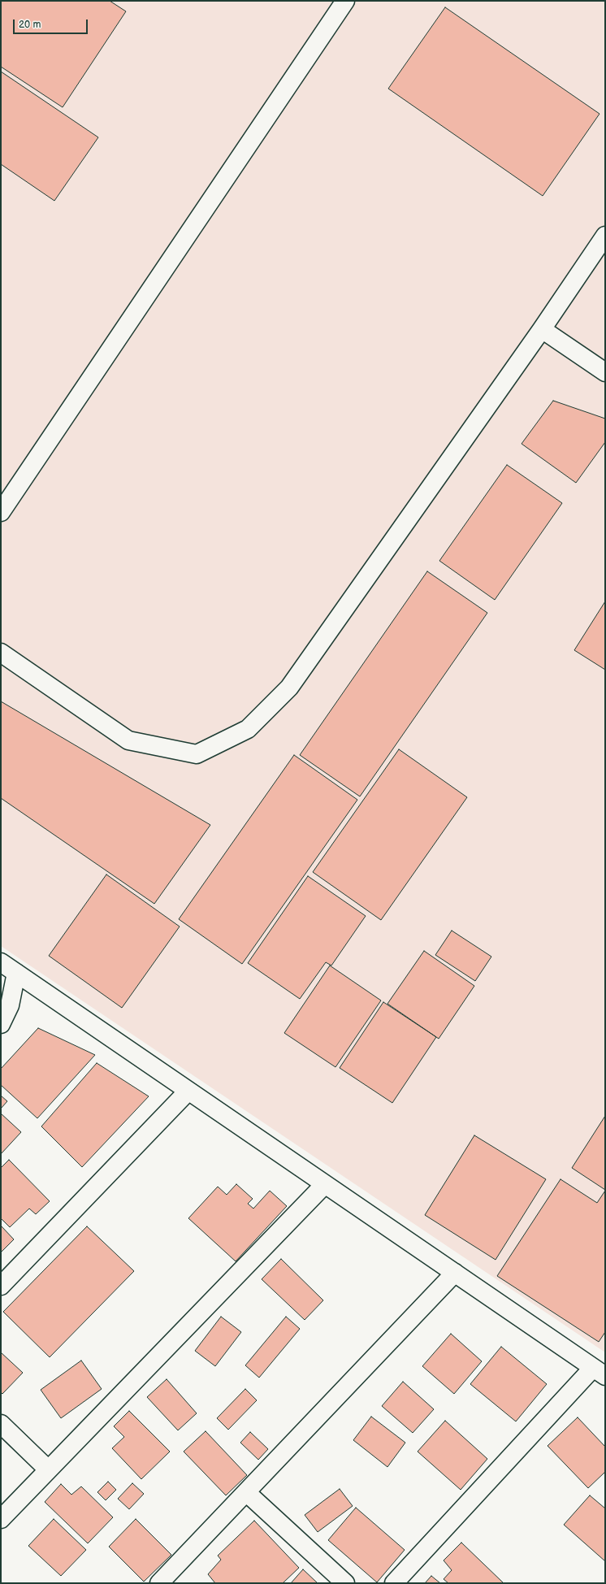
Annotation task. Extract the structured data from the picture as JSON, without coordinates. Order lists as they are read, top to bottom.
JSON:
{
  "scale_bar": "20 m"
}
